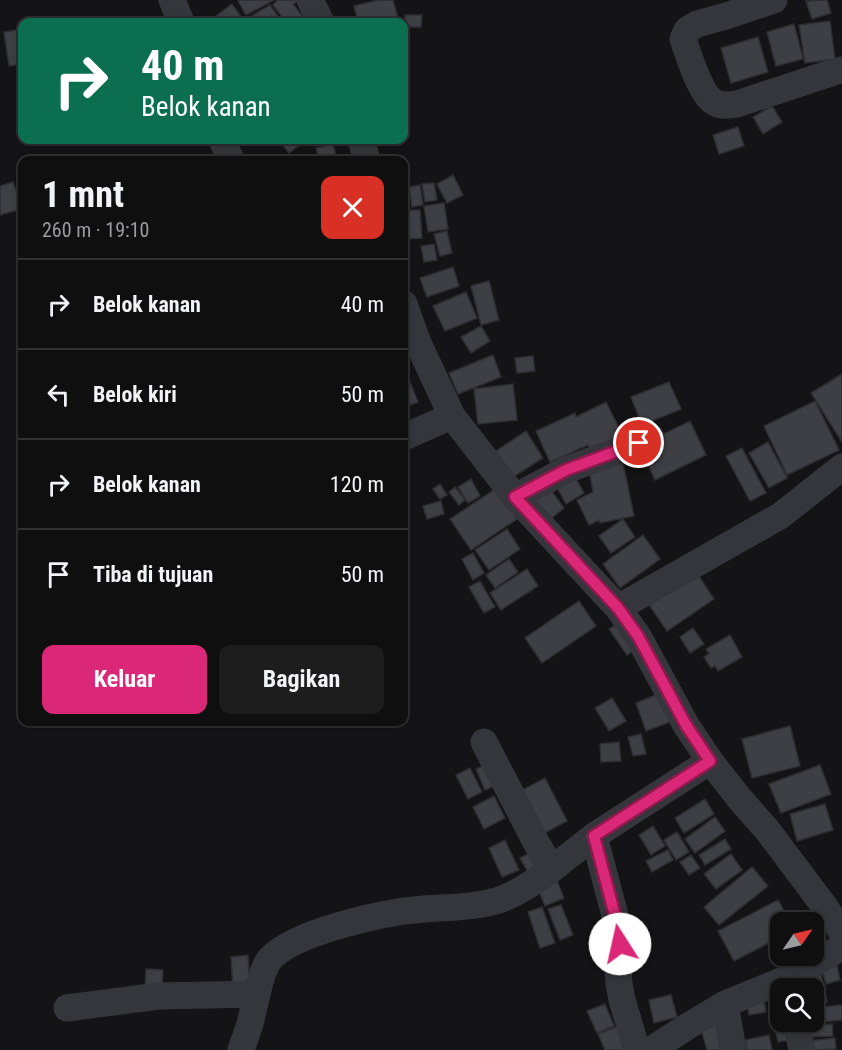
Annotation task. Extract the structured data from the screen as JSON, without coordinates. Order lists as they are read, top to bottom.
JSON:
{
  "north": "top right",
  "page": {
    "turn": ["40 m", "Belok kanan"],
    "heading": ["1 mnt", "260 m · 19:10"],
    "list": [
      {
        "name": "Belok kanan",
        "value": "40 m"
      },
      {
        "name": "Belok kiri",
        "value": "50 m"
      },
      {
        "name": "Belok kanan",
        "value": "120 m"
      },
      {
        "name": "Tiba di tujuan",
        "value": "50 m"
      }
    ],
    "buttons": ["Keluar", "Bagikan"]
  }
}
